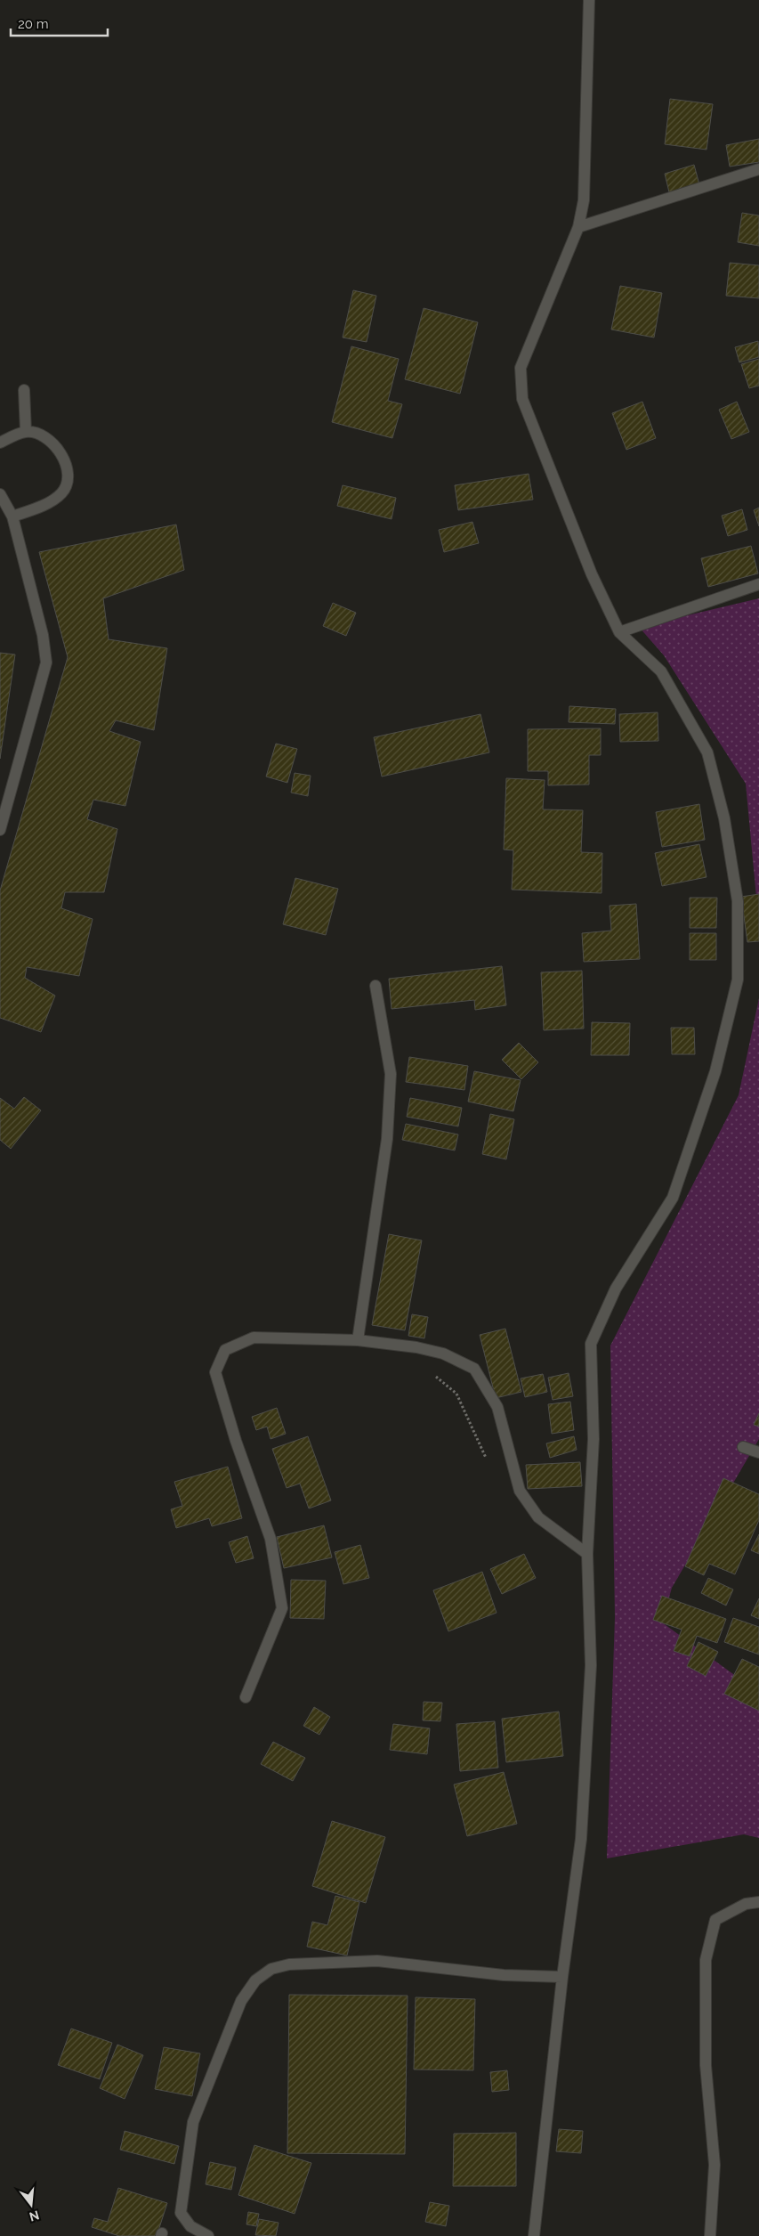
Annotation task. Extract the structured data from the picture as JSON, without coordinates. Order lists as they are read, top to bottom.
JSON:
{
  "scale_bar": "20 m",
  "north": "bottom"
}
